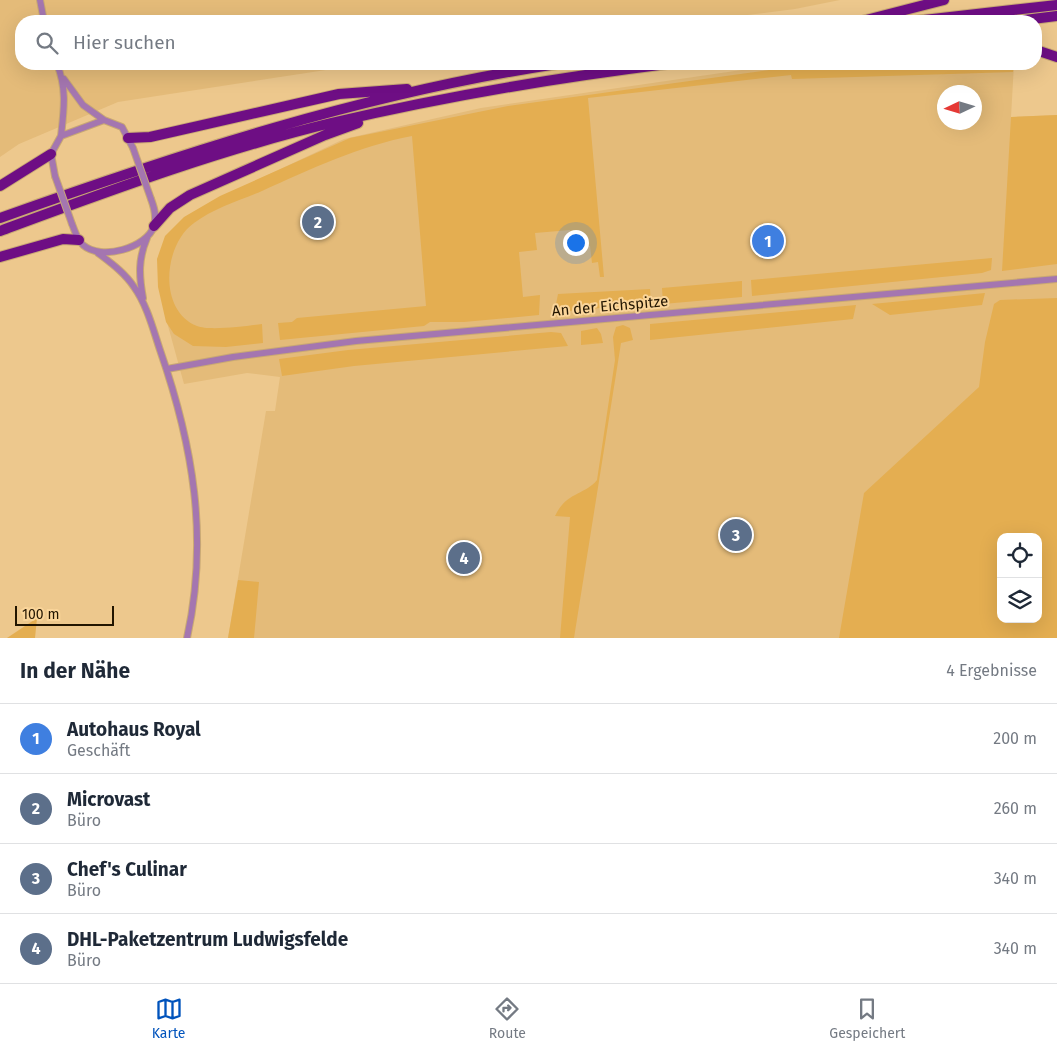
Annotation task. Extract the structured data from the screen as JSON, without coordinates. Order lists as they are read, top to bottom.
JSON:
{
  "streets": {
    "street": ["An der Eichspitze"]
  },
  "scale_bar": "100 m",
  "north": "left",
  "page": {
    "search": "Hier suchen",
    "pins": [
      "2",
      "1",
      "3",
      "4"
    ],
    "scale": "100 m",
    "heading": ["In der Nähe", "4 Ergebnisse"],
    "list": [
      {
        "mark": "1",
        "name": "Autohaus Royal",
        "note": "Geschäft",
        "value": "200 m"
      },
      {
        "mark": "2",
        "name": "Microvast",
        "note": "Büro",
        "value": "260 m"
      },
      {
        "mark": "3",
        "name": "Chef's Culinar",
        "note": "Büro",
        "value": "340 m"
      },
      {
        "mark": "4",
        "name": "DHL-Paketzentrum Ludwigsfelde",
        "note": "Büro",
        "value": "340 m"
      }
    ],
    "nav": ["Karte", "Route", "Gespeichert"]
  }
}
